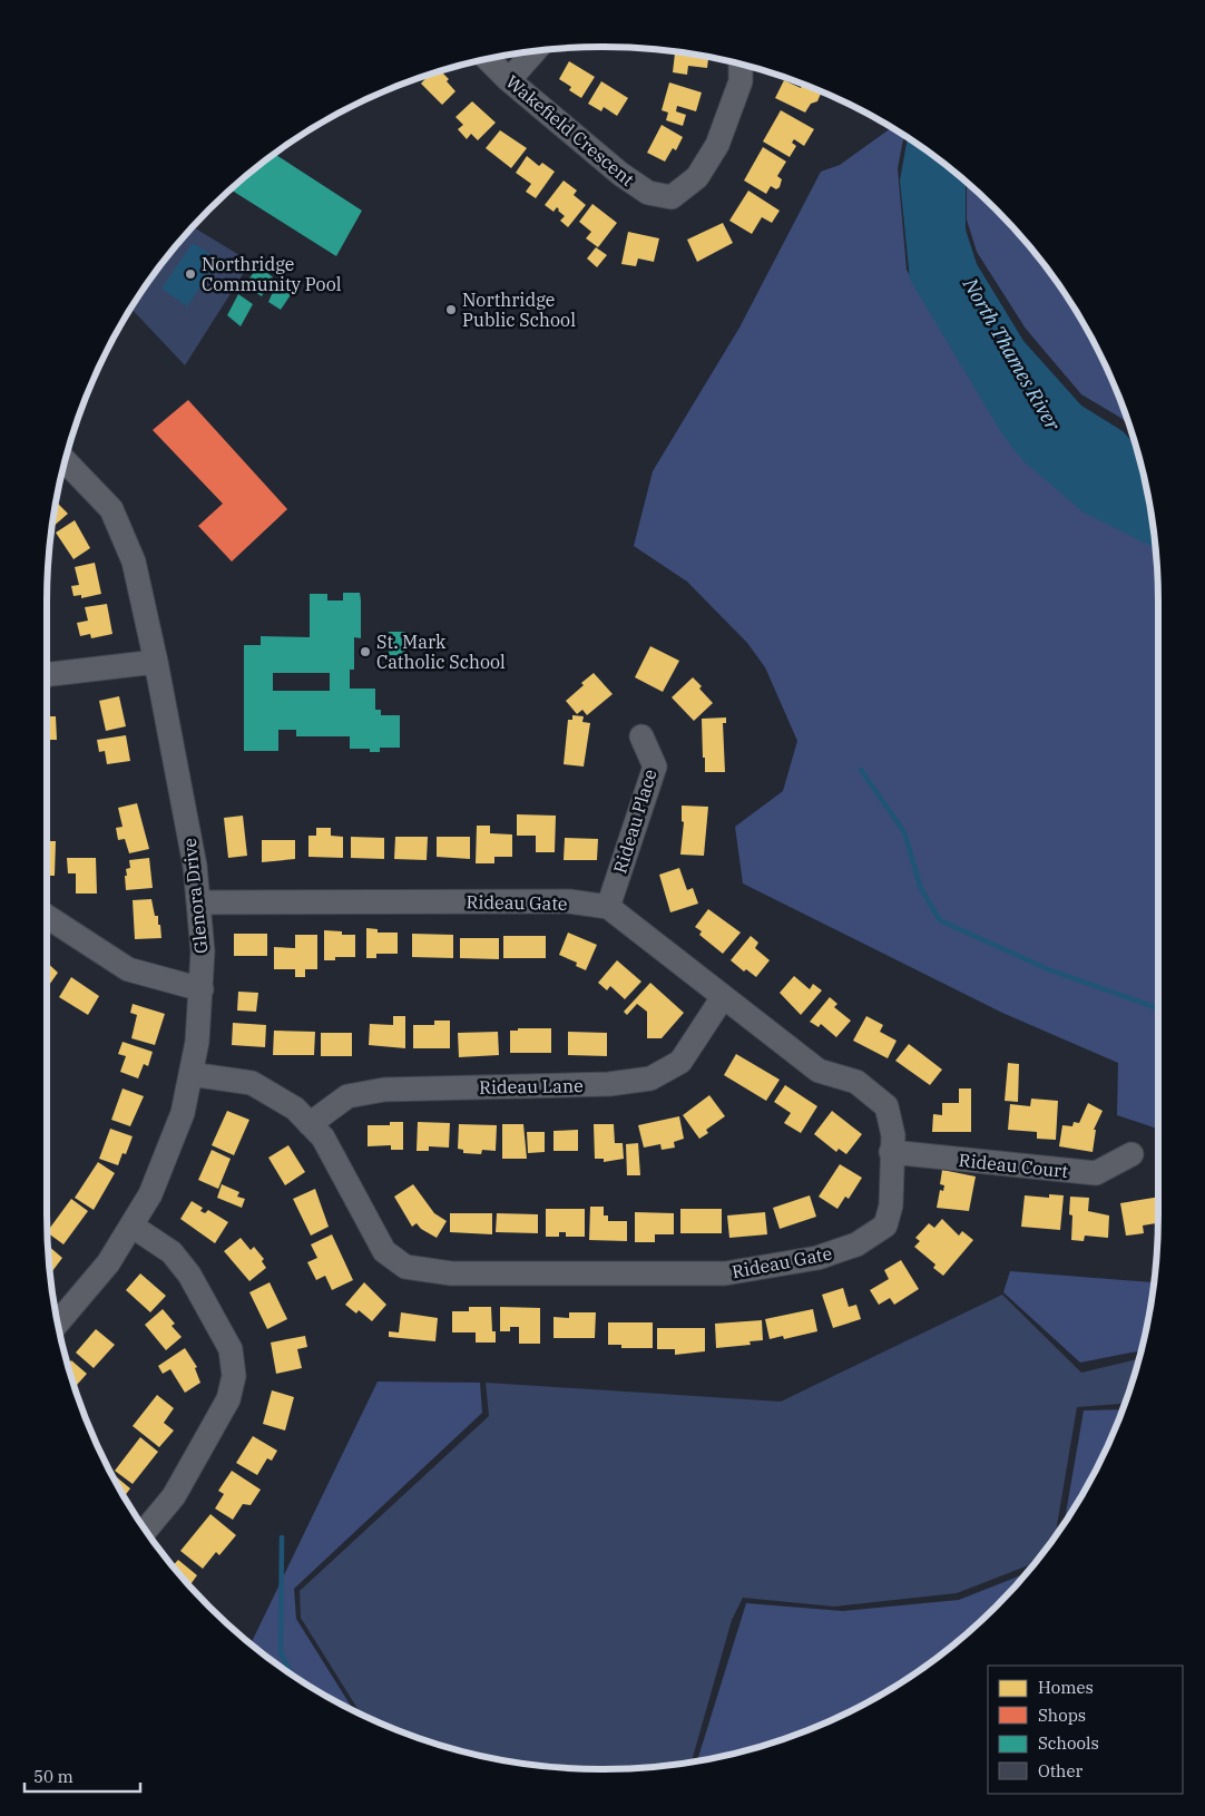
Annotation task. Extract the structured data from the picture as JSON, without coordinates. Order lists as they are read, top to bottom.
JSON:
{
  "streets": {
    "street": [
      "Wakefield Crescent",
      "Rideau Place",
      "Glenora Drive",
      "Rideau Gate",
      "Rideau Lane",
      "Rideau Court"
    ]
  },
  "crossings": [
    ["Rideau Place", "Rideau Gate"],
    ["Glenora Drive", "Rideau Gate"],
    ["Rideau Gate", "Rideau Lane"],
    ["Rideau Gate", "Rideau Court"]
  ],
  "water": ["North Thames River"],
  "places": ["Northridge Community Pool", "Northridge Public School", "St. Mark Catholic School"],
  "legend": [
    "Homes",
    "Shops",
    "Schools",
    "Other"
  ],
  "scale_bar": "50 m"
}
